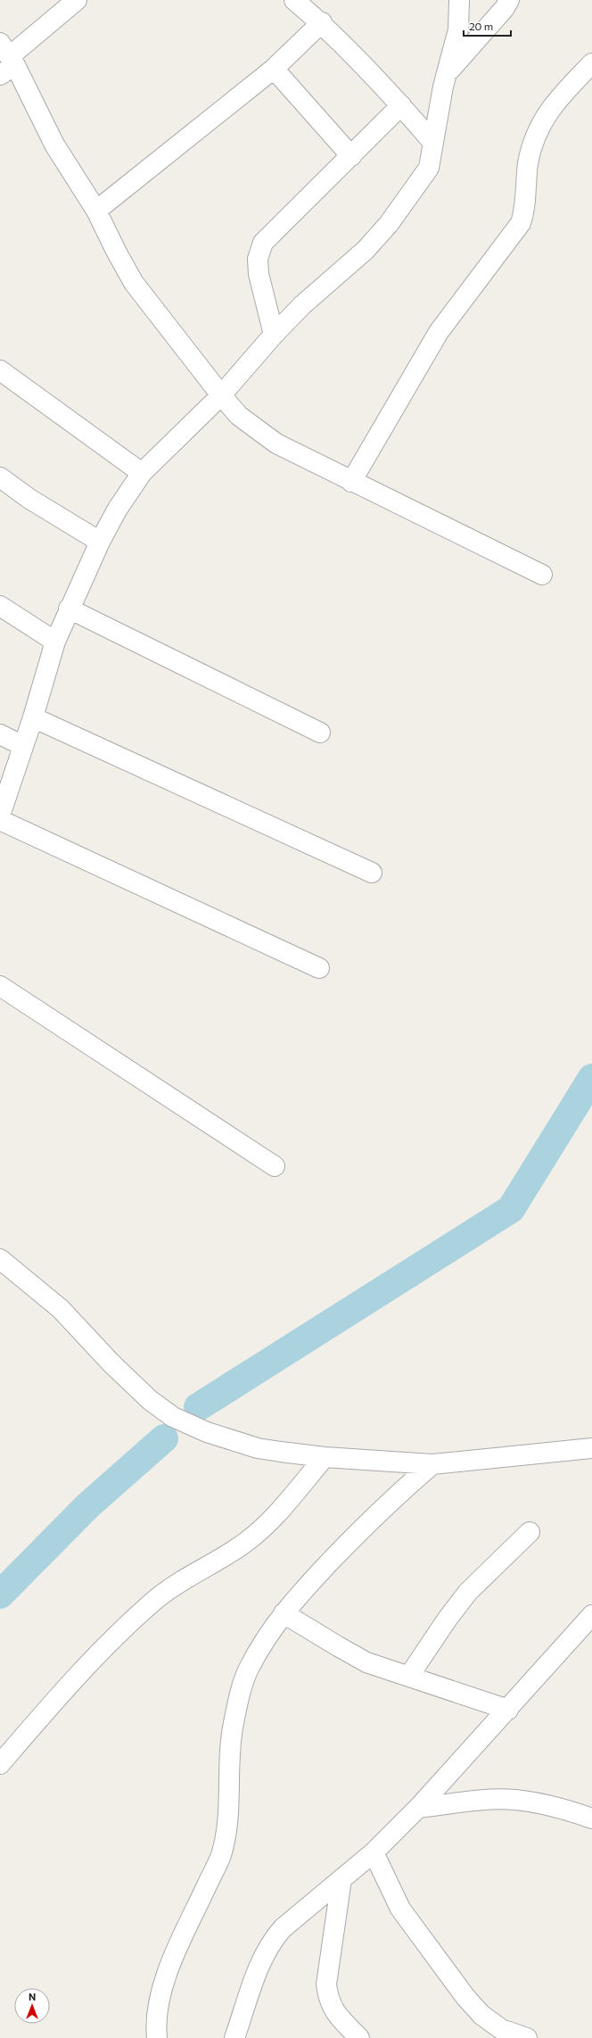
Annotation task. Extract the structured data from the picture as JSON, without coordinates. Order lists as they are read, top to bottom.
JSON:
{
  "scale_bar": "20 m",
  "north": "top"
}
